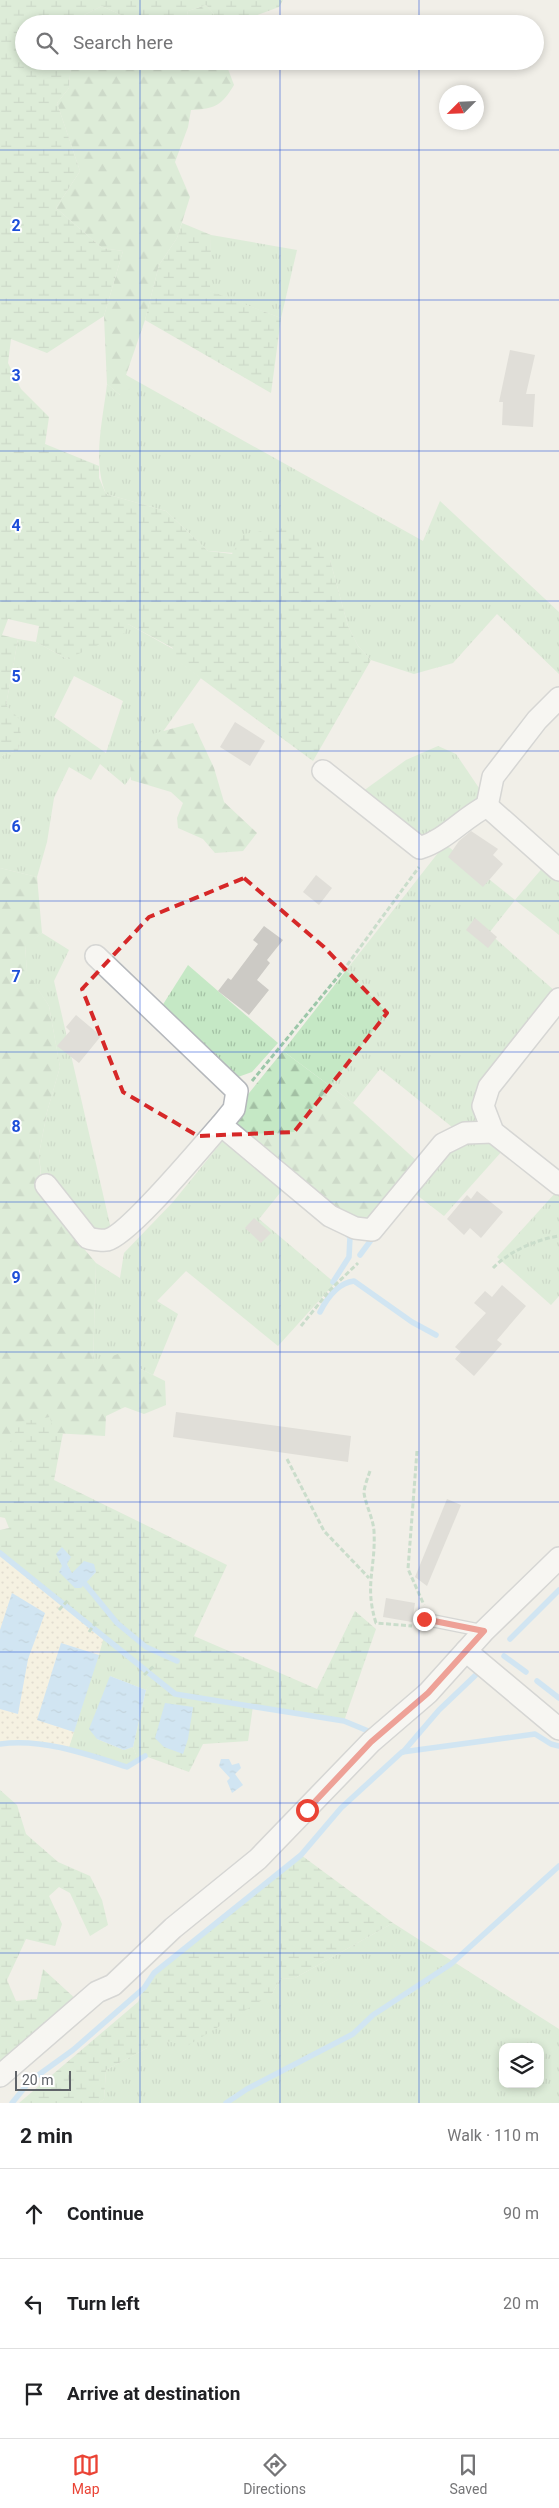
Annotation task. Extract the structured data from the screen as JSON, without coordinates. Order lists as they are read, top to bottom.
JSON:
{
  "scale_bar": "20 m",
  "north": "bottom left",
  "page": {
    "search": "Search here",
    "scale": "20 m",
    "heading": ["2 min", "Walk · 110 m"],
    "list": [
      ["Continue", "90 m"],
      ["Turn left", "20 m"],
      "Arrive at destination"
    ],
    "nav": ["Map", "Directions", "Saved"]
  },
  "grid": {
    "rows": [
      "2",
      "3",
      "4",
      "5",
      "6",
      "7",
      "8",
      "9"
    ]
  }
}
